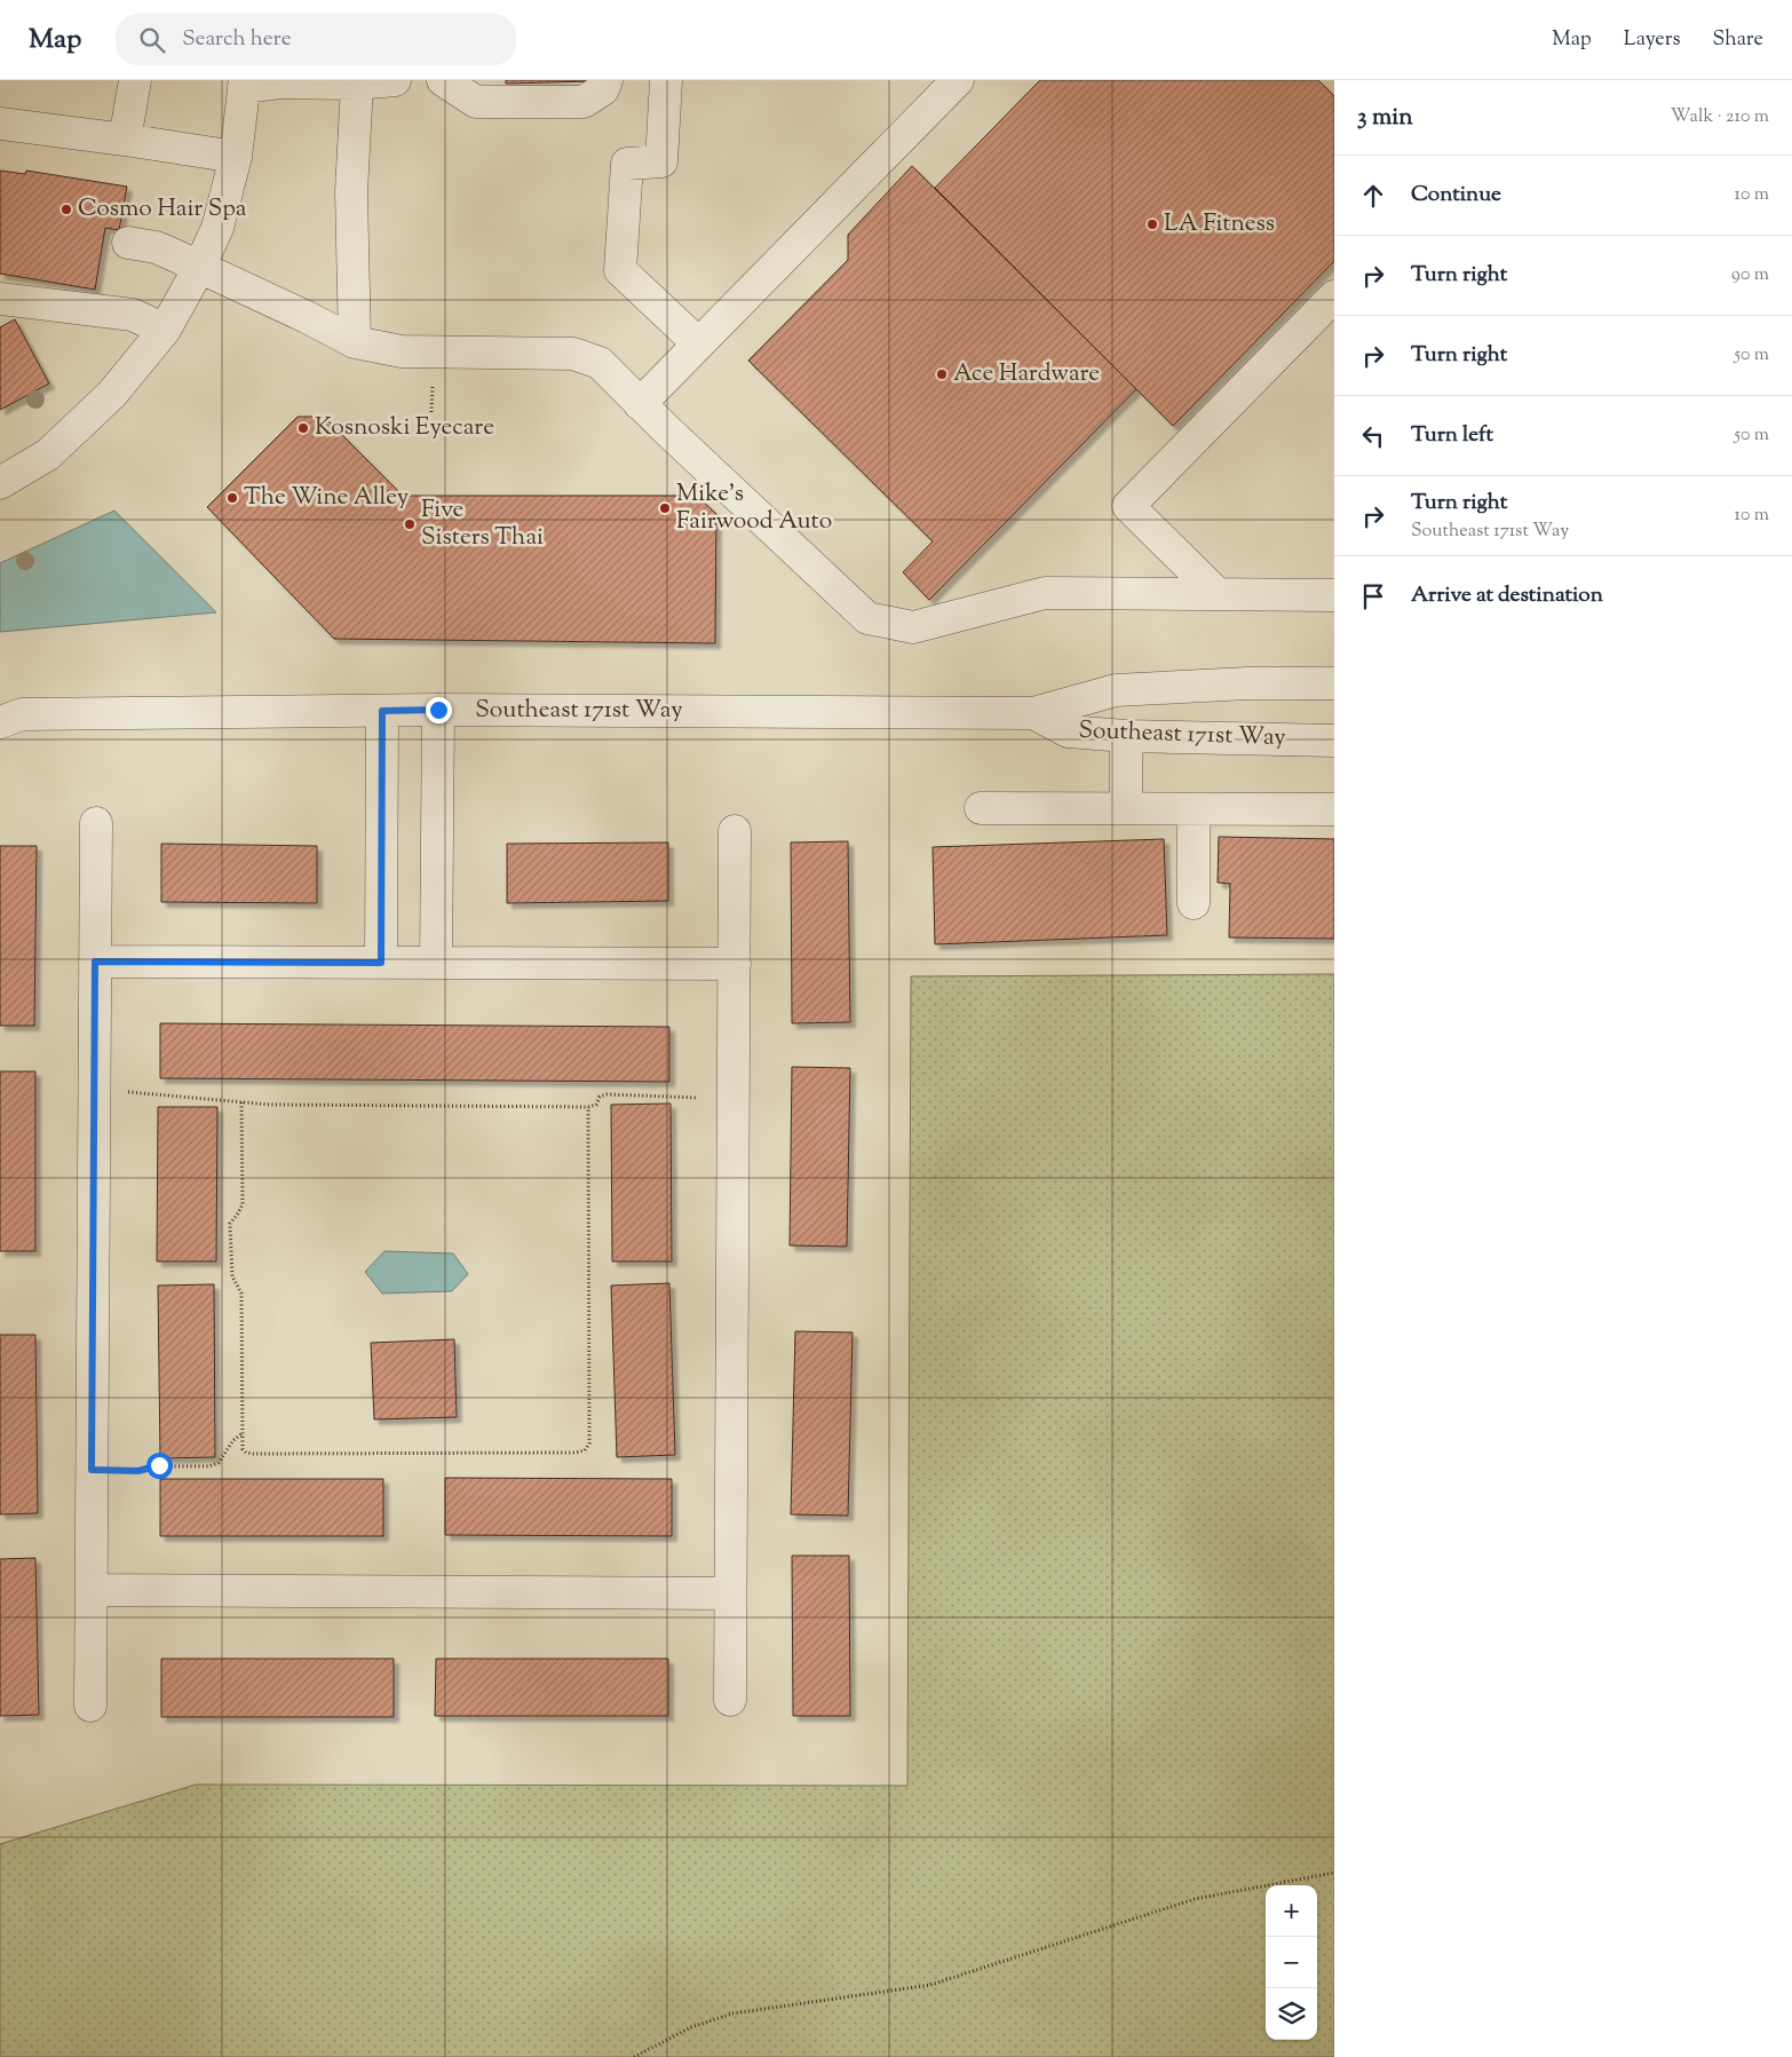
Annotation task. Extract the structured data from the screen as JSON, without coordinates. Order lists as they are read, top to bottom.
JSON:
{
  "streets": {
    "street": ["Southeast 171st Way"]
  },
  "places": [
    "Cosmo Hair Spa",
    "LA Fitness",
    "Ace Hardware",
    "Kosnoski Eyecare",
    "The Wine Alley",
    "Mike's Fairwood Auto",
    "Five Sisters Thai"
  ],
  "page": {
    "header": "Map",
    "search": "Search here",
    "nav": ["Map", "Layers", "Share"],
    "heading": ["3 min", "Walk · 210 m"],
    "list": [
      ["Continue", "10 m"],
      ["Turn right", "90 m"],
      ["Turn right", "50 m"],
      ["Turn left", "50 m"],
      ["Turn right", "Southeast 171st Way", "10 m"],
      "Arrive at destination"
    ],
    "map_buttons": ["+", "−"]
  }
}
